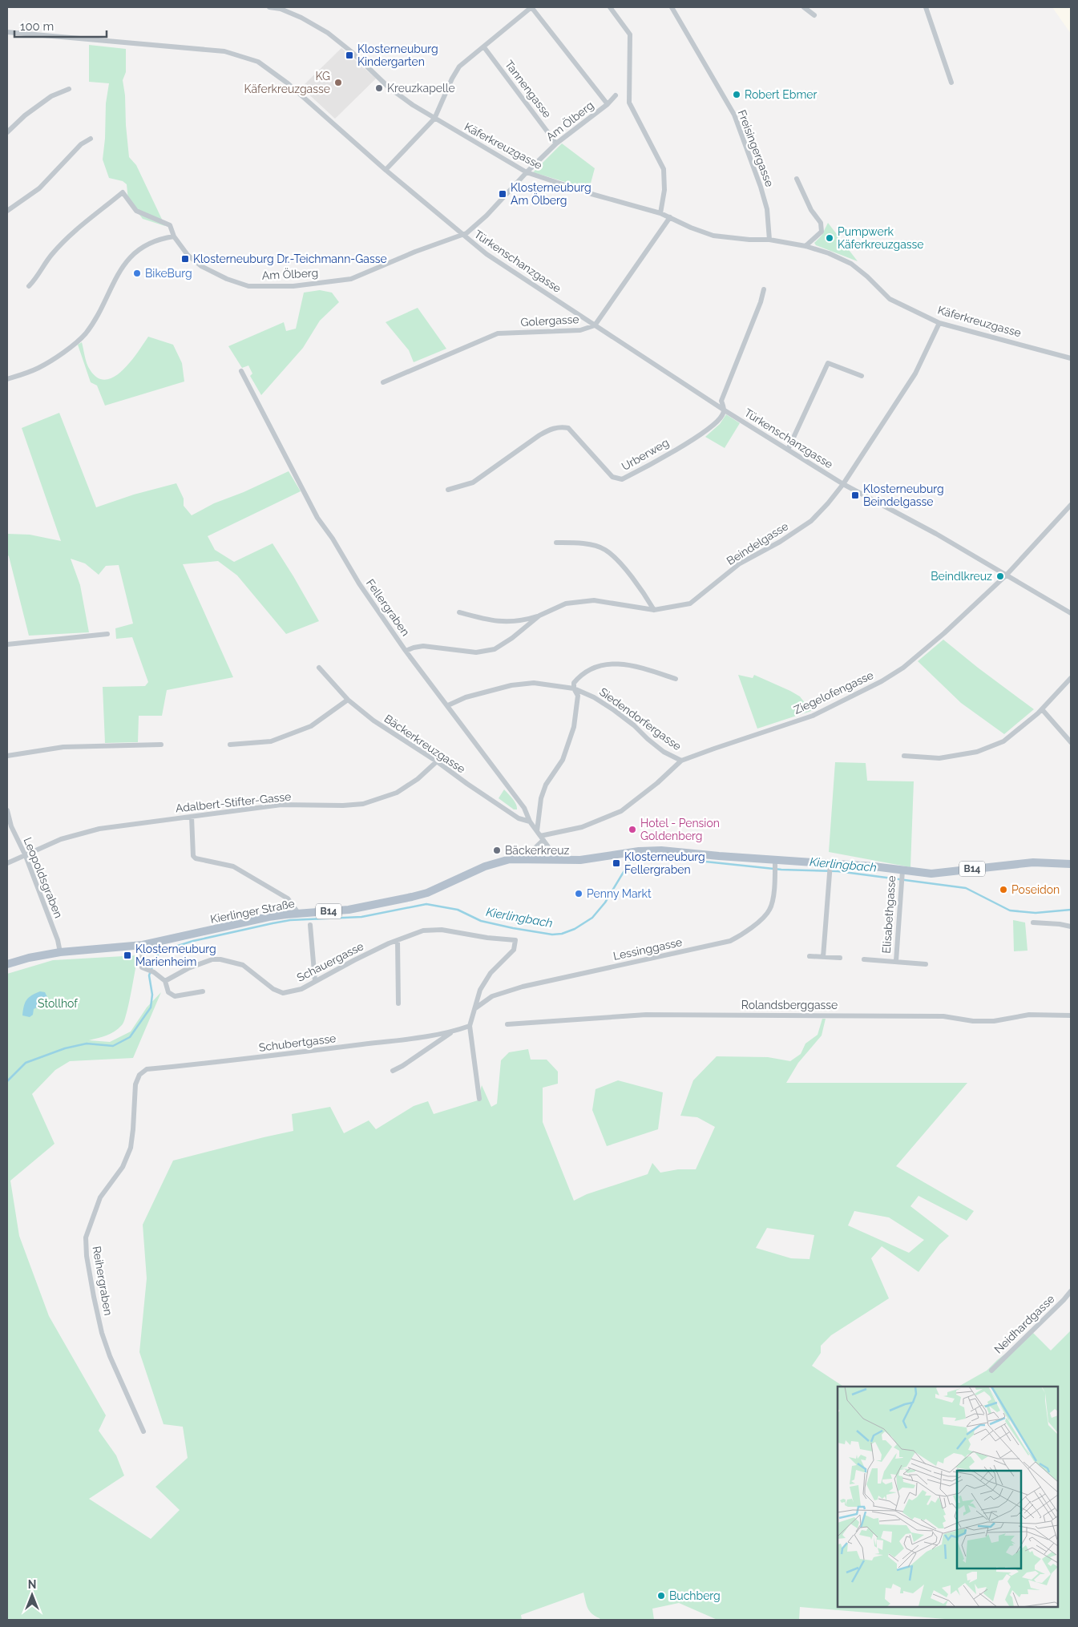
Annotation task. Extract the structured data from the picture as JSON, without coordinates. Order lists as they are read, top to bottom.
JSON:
{
  "streets": {
    "main road": ["B14", "Kierlinger Straße"],
    "street": [
      "Tannengasse",
      "Am Ölberg",
      "Käferkreuzgasse",
      "Freisingergasse",
      "Türkenschanzgasse",
      "Golergasse",
      "Urberweg",
      "Beindelgasse",
      "Fellergraben",
      "Ziegelofengasse",
      "Siedendorfergasse",
      "Bäckerkreuzgasse",
      "Adalbert-Stifter-Gasse",
      "Leopoldsgraben",
      "Elisabethgasse",
      "Lessinggasse",
      "Schauergasse",
      "Rolandsberggasse",
      "Schubertgasse",
      "Reihergraben",
      "Neidhardgasse"
    ]
  },
  "crossings": [
    ["Tannengasse", "Am Ölberg"],
    ["Am Ölberg", "Käferkreuzgasse"],
    ["Am Ölberg", "Türkenschanzgasse"],
    ["Käferkreuzgasse", "Freisingergasse"],
    ["Käferkreuzgasse", "Golergasse"],
    ["Käferkreuzgasse", "Beindelgasse"],
    ["Türkenschanzgasse", "Golergasse"],
    ["Türkenschanzgasse", "Urberweg"],
    ["Türkenschanzgasse", "Beindelgasse"],
    ["Türkenschanzgasse", "Ziegelofengasse"],
    ["Beindelgasse", "Fellergraben"],
    ["Fellergraben", "Ziegelofengasse"],
    ["Fellergraben", "Siedendorfergasse"],
    ["Fellergraben", "Bäckerkreuzgasse"],
    ["Fellergraben", "Kierlinger Straße"],
    ["Ziegelofengasse", "Siedendorfergasse"],
    ["Bäckerkreuzgasse", "Adalbert-Stifter-Gasse"],
    ["Adalbert-Stifter-Gasse", "Leopoldsgraben"],
    ["Leopoldsgraben", "Kierlinger Straße"],
    ["Kierlinger Straße", "Elisabethgasse"],
    ["Kierlinger Straße", "Lessinggasse"],
    ["Lessinggasse", "Schauergasse"],
    ["Schubertgasse", "Reihergraben"]
  ],
  "water": ["Kierlingbach"],
  "parks": ["Stollhof"],
  "places": {
    "transit": [
      "Klosterneuburg Kindergarten",
      "Klosterneuburg Am Ölberg",
      "Klosterneuburg Dr.-Teichmann-Gasse",
      "Klosterneuburg Beindelgasse",
      "Klosterneuburg Fellergraben",
      "Klosterneuburg Marienheim"
    ],
    "other": [
      "KG Käferkreuzgasse",
      "Kreuzkapelle",
      "Robert Ebmer",
      "Pumpwerk Käferkreuzgasse",
      "BikeBurg",
      "Beindlkreuz",
      "Hotel - Pension Goldenberg",
      "Bäckerkreuz",
      "Poseidon",
      "Penny Markt",
      "Buchberg"
    ]
  },
  "scale_bar": "100 m",
  "north": "top"
}
